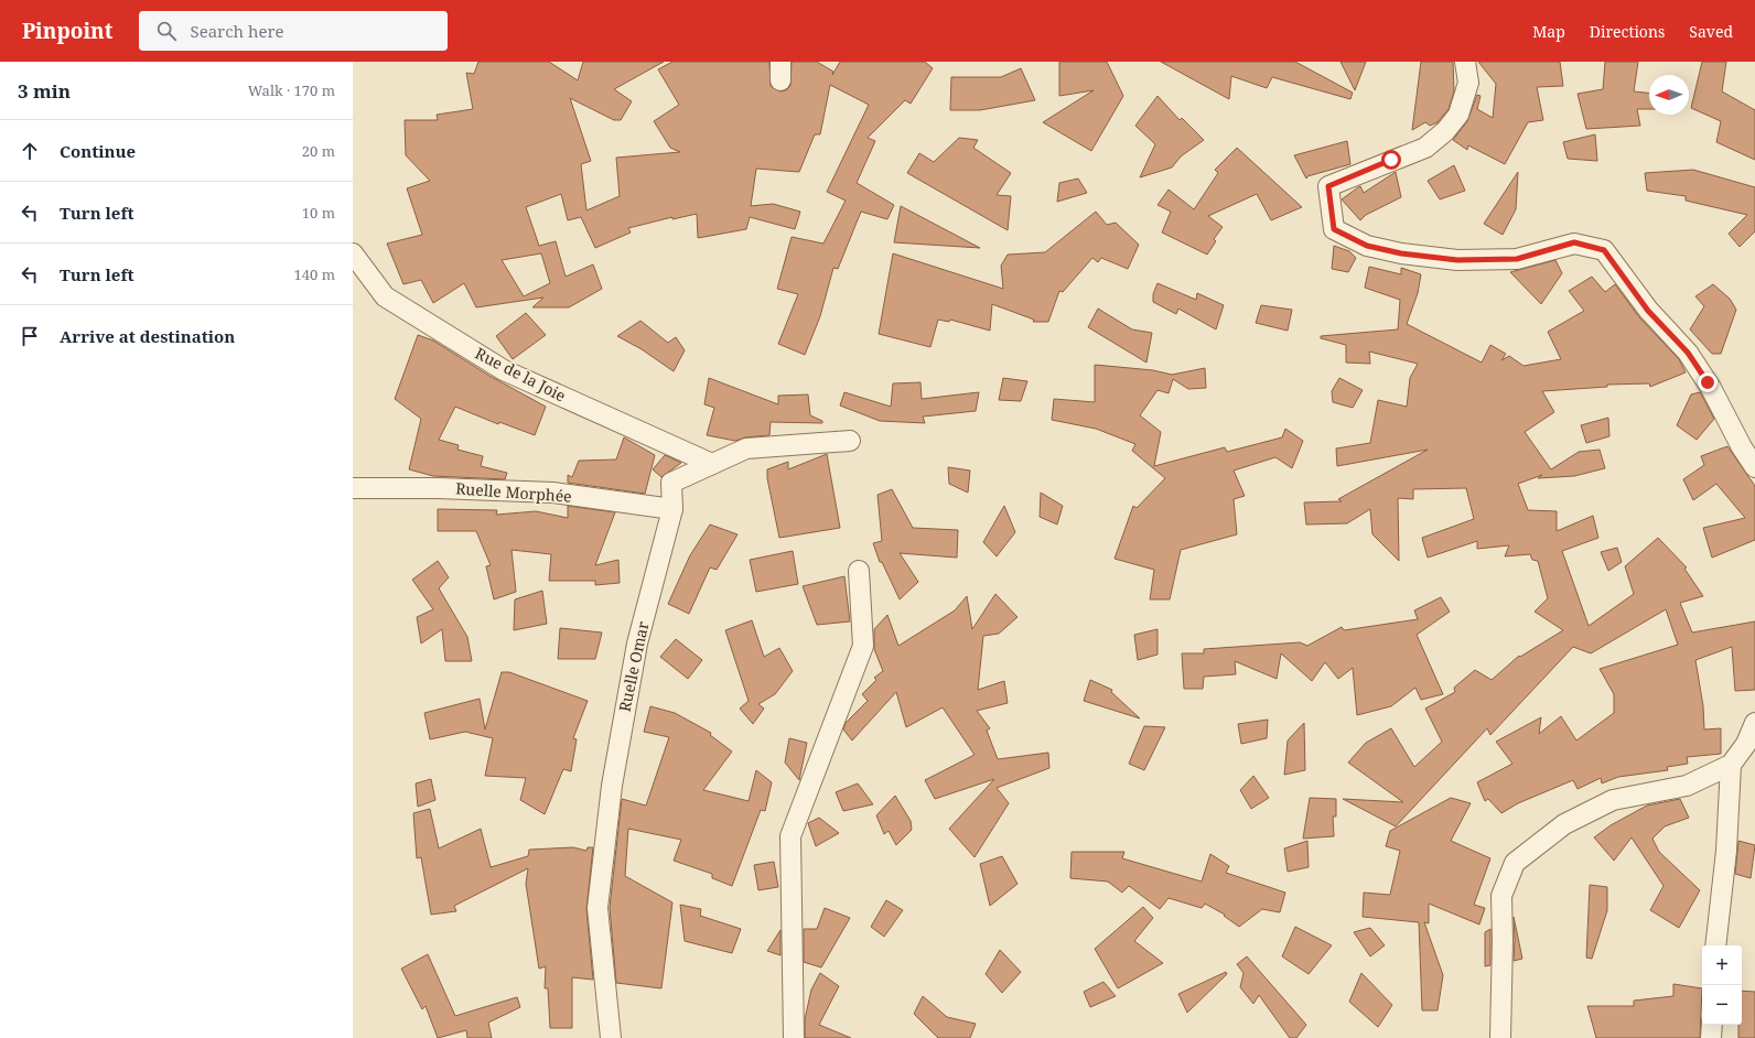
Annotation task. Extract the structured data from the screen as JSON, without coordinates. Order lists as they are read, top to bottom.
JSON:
{
  "streets": {
    "street": ["Rue de la Joie", "Ruelle Morphée", "Ruelle Omar"]
  },
  "crossings": [
    ["Rue de la Joie", "Ruelle Omar"],
    ["Ruelle Morphée", "Ruelle Omar"]
  ],
  "north": "left",
  "page": {
    "header": "Pinpoint",
    "search": "Search here",
    "nav": ["Map", "Directions", "Saved"],
    "heading": ["3 min", "Walk · 170 m"],
    "list": [
      ["Continue", "20 m"],
      ["Turn left", "10 m"],
      ["Turn left", "140 m"],
      "Arrive at destination"
    ],
    "map_buttons": ["+", "−"]
  }
}
